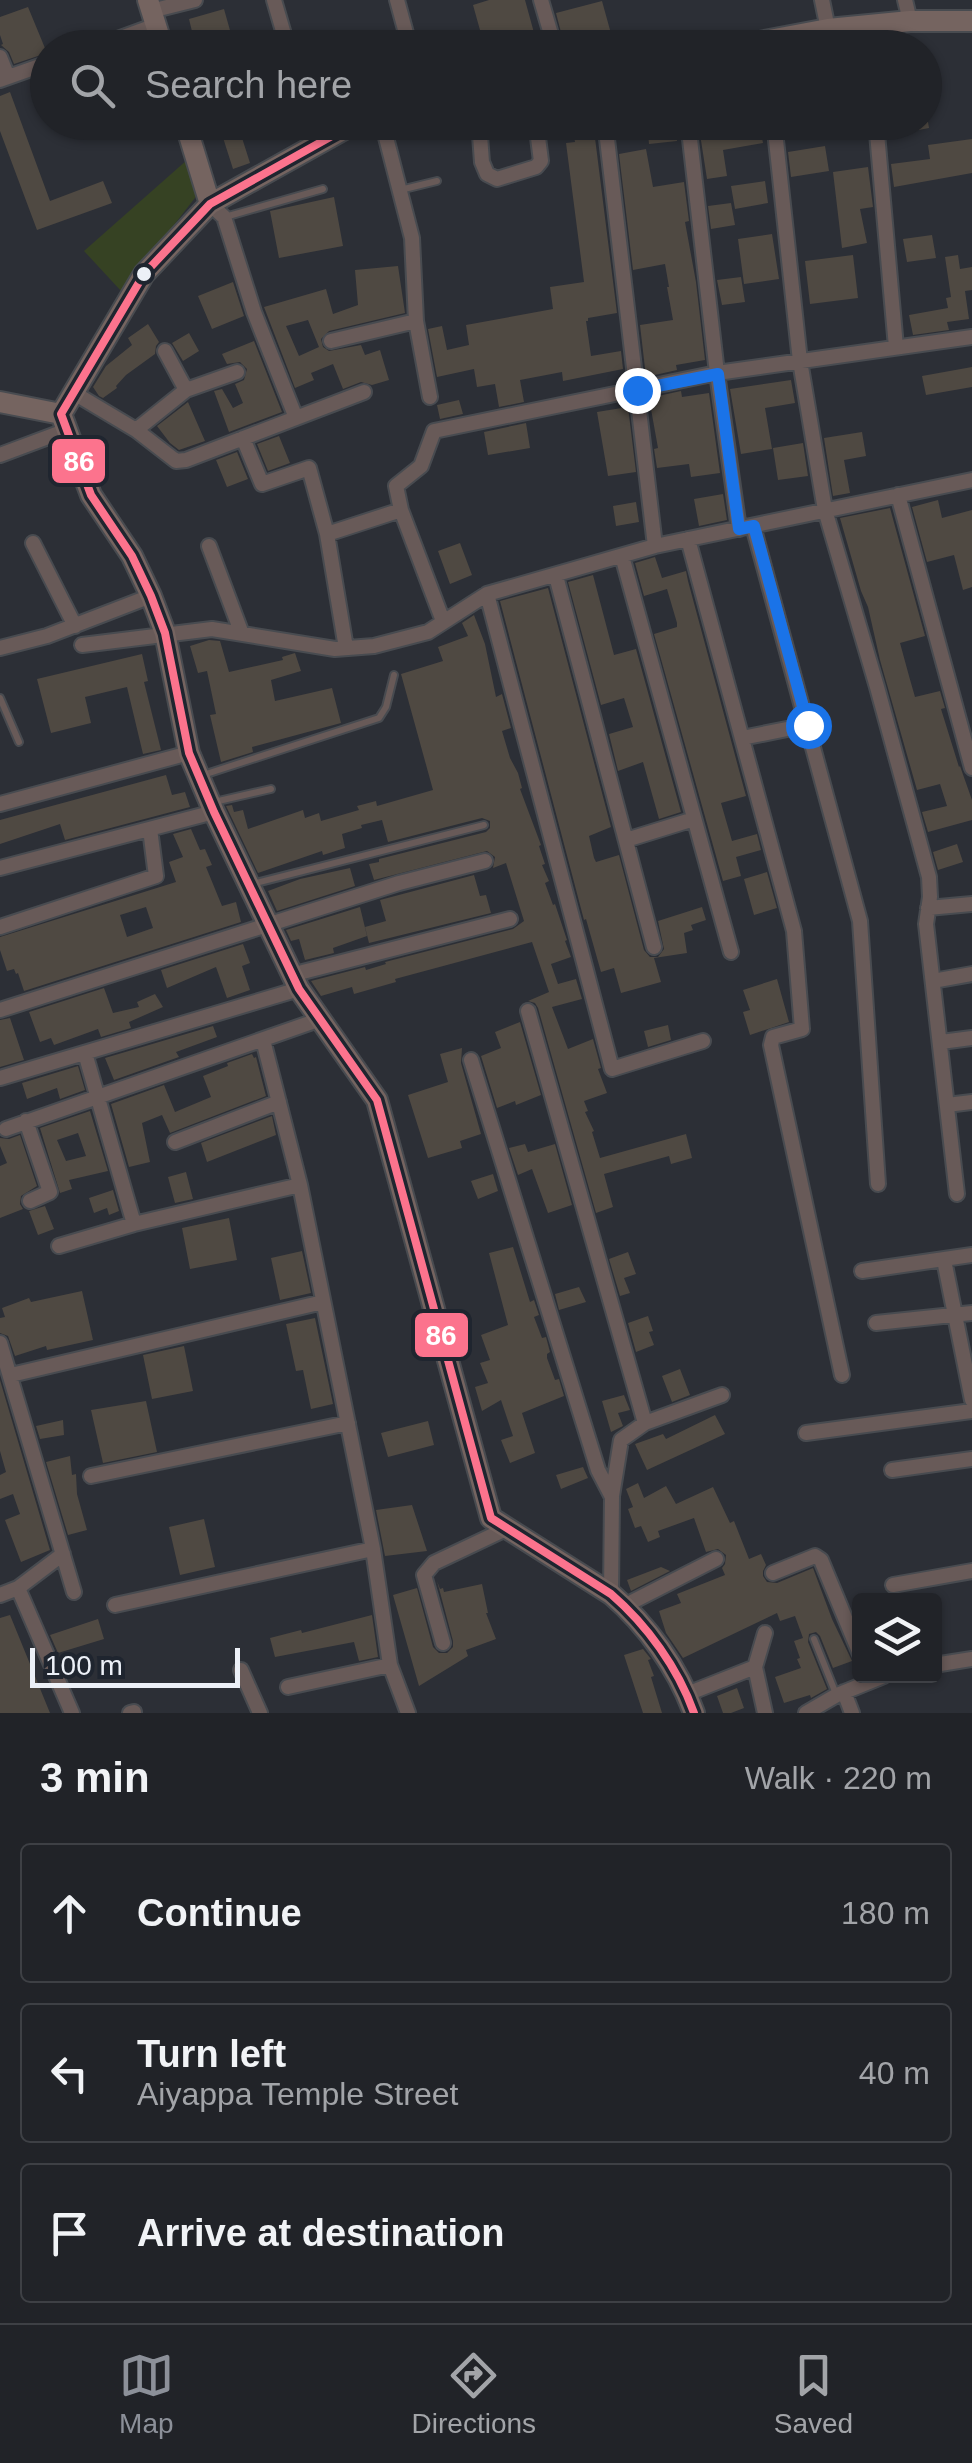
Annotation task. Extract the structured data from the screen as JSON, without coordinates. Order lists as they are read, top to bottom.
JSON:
{
  "lines": ["transit line 86"],
  "scale_bar": "100 m",
  "page": {
    "search": "Search here",
    "scale": "100 m",
    "heading": ["3 min", "Walk · 220 m"],
    "list": [
      ["Continue", "180 m"],
      ["Turn left", "Aiyappa Temple Street", "40 m"],
      "Arrive at destination"
    ],
    "nav": ["Map", "Directions", "Saved"]
  }
}
